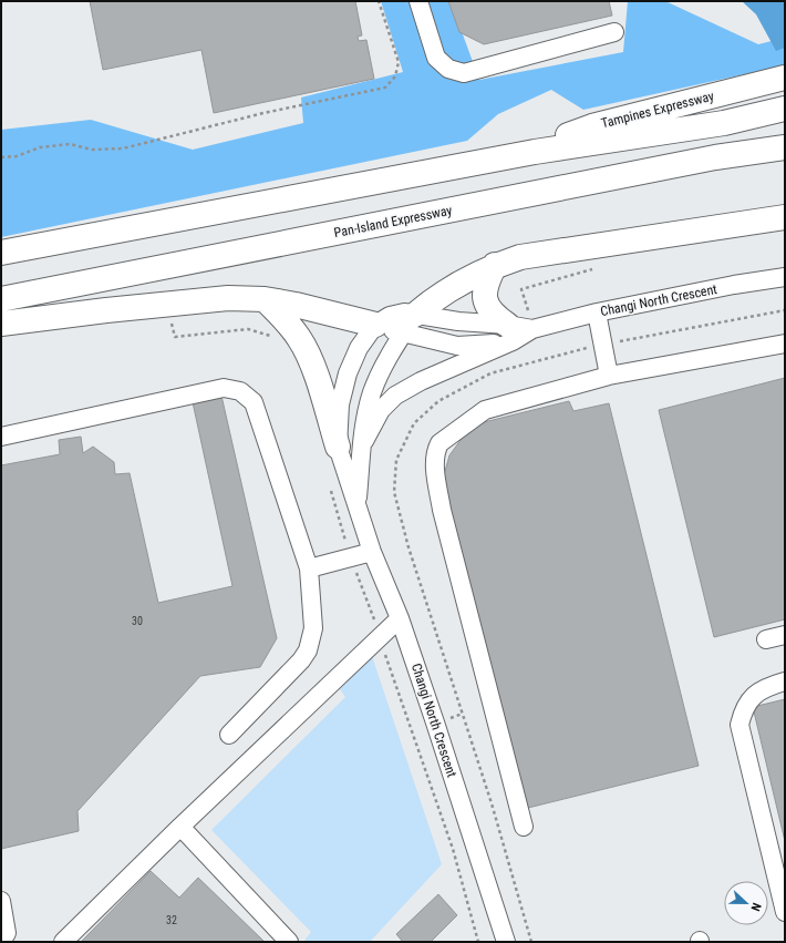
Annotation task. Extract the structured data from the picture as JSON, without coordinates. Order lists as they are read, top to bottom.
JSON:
{
  "streets": {
    "highway": ["Tampines Expressway", "Pan-Island Expressway"],
    "street": ["Changi North Crescent"]
  },
  "house_numbers": ["30", "32"],
  "north": "right"
}
